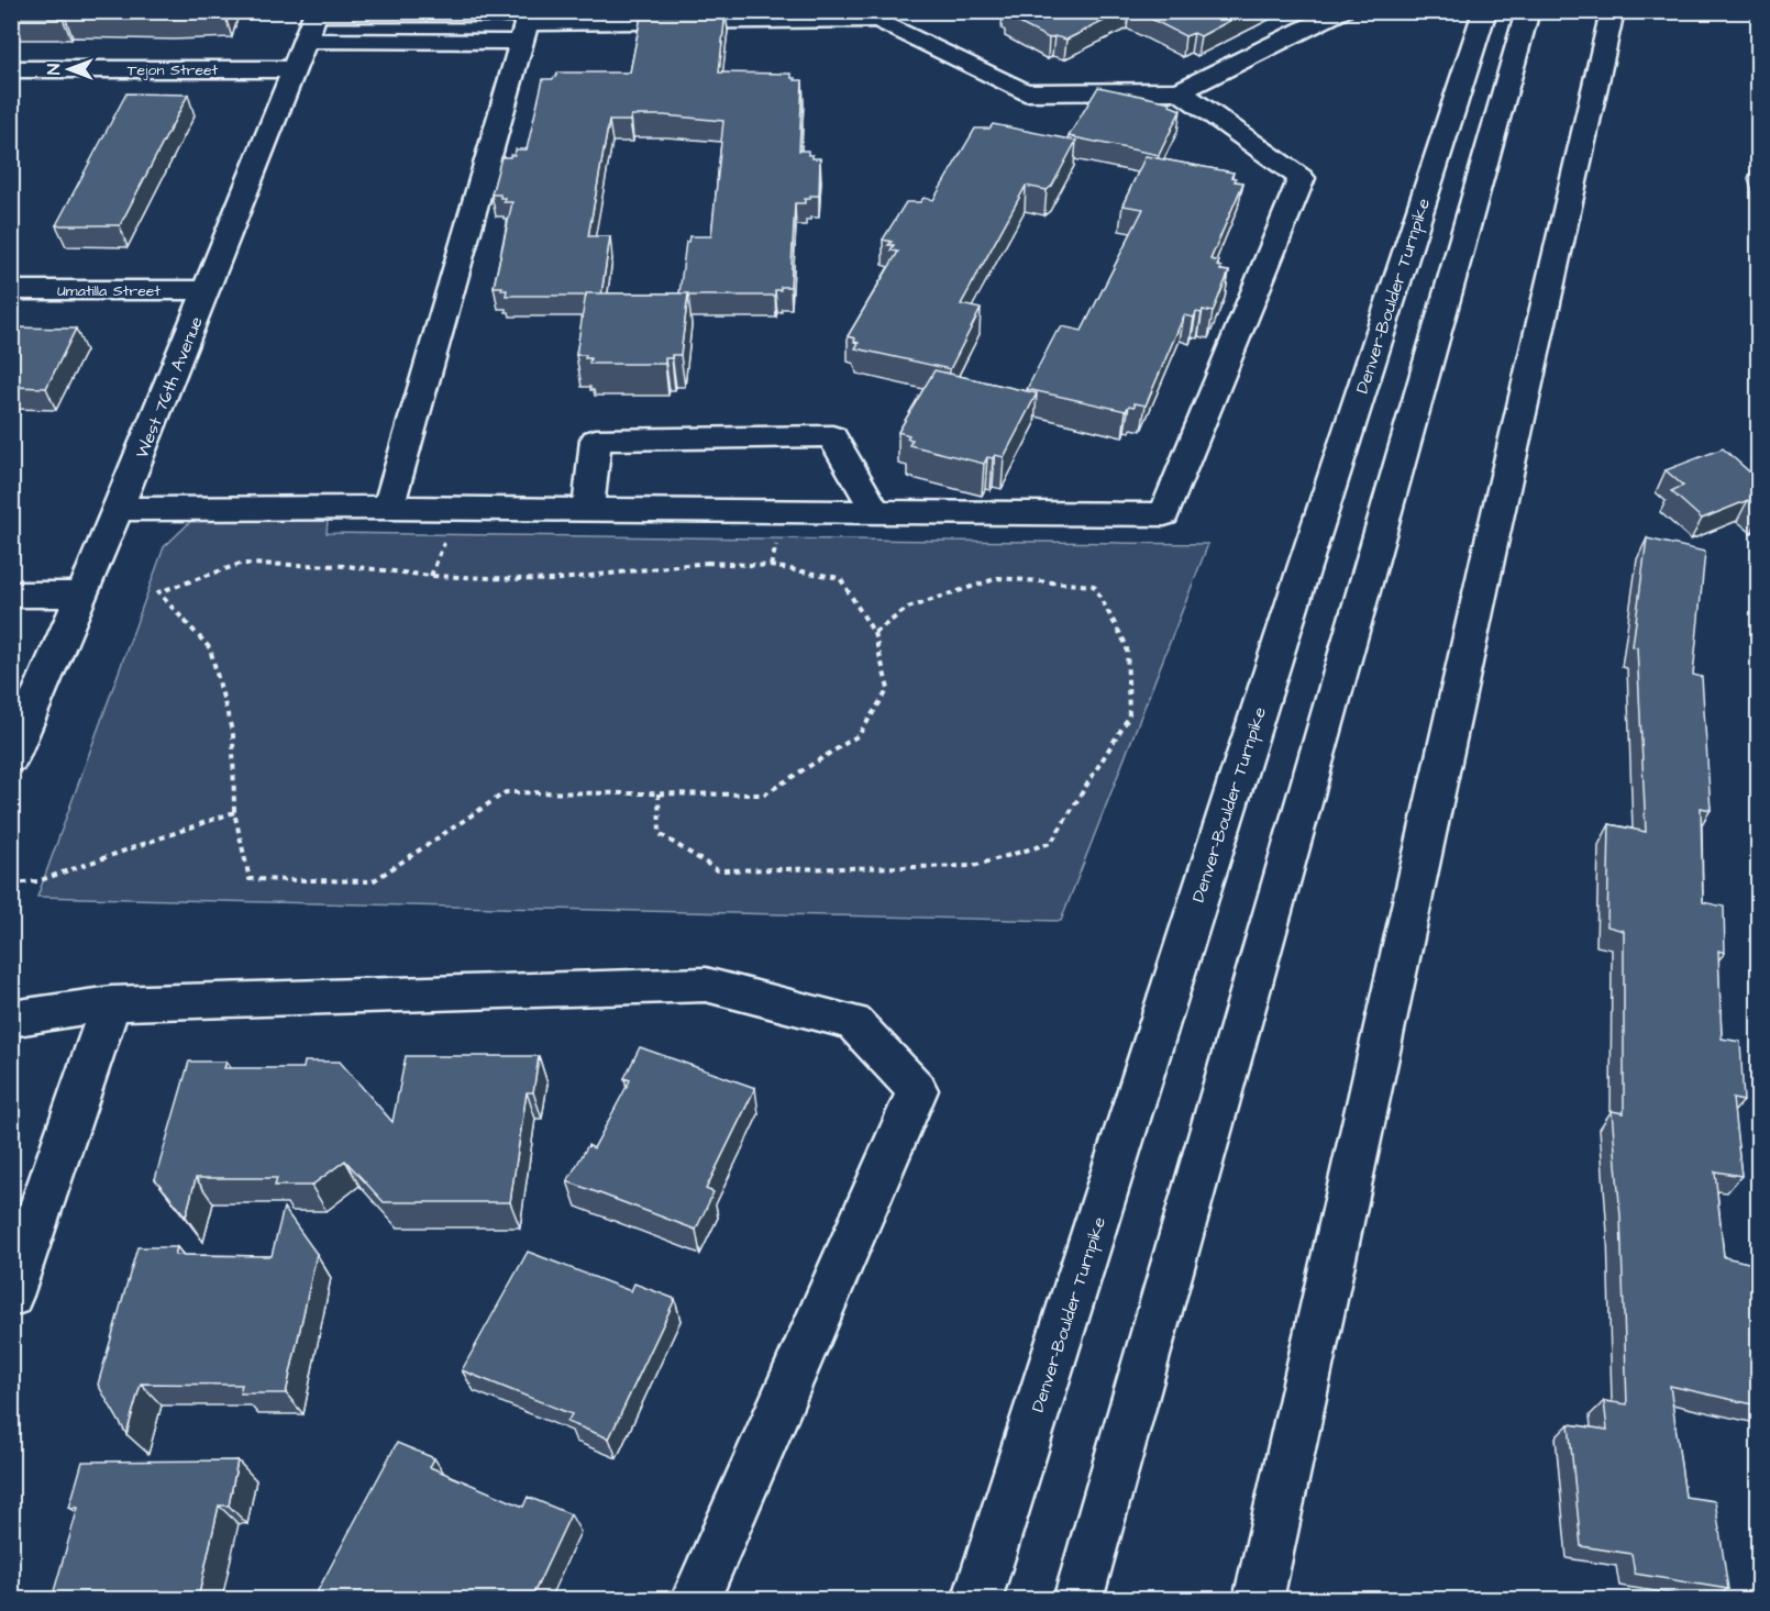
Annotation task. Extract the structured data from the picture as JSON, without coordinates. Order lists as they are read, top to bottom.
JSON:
{
  "streets": {
    "main road": [
      "Tejon Street",
      "Umatilla Street",
      "Denver–Boulder Turnpike",
      "West 76th Avenue"
    ]
  },
  "crossings": [
    ["Tejon Street", "West 76th Avenue"],
    ["Umatilla Street", "West 76th Avenue"]
  ],
  "north": "left"
}
